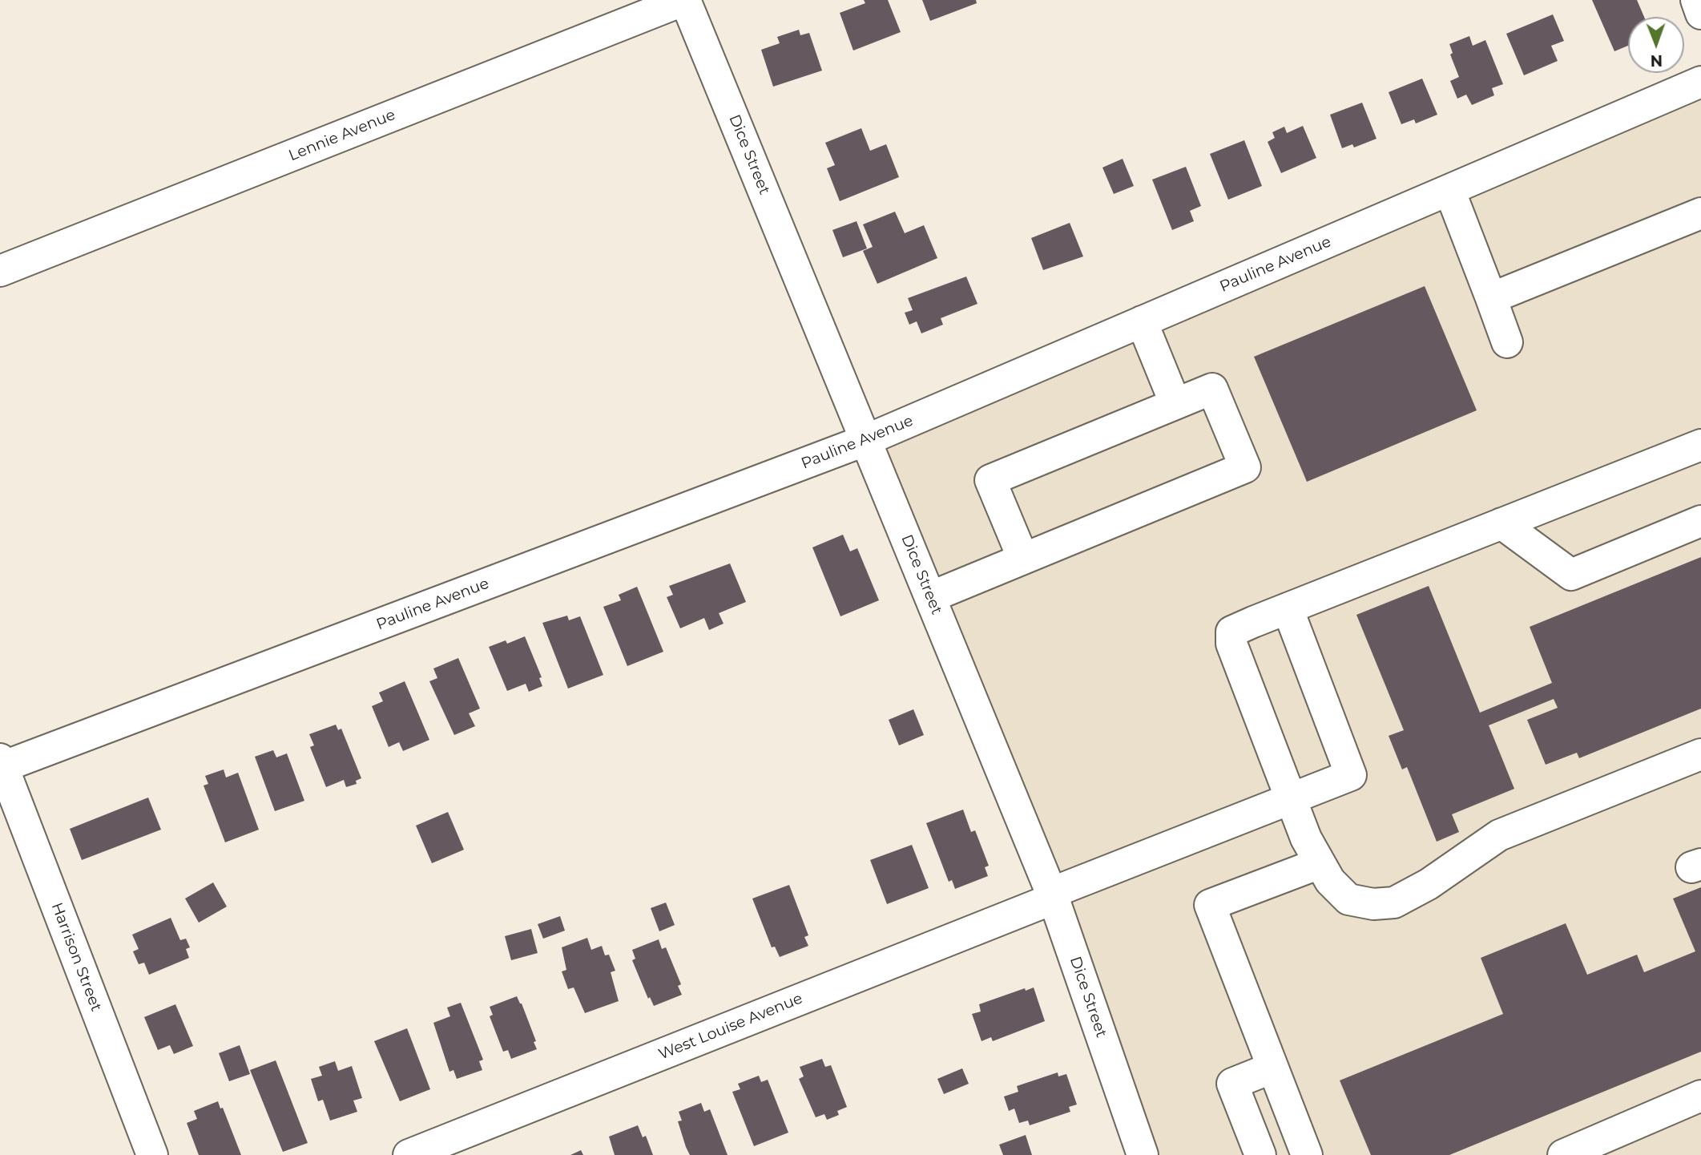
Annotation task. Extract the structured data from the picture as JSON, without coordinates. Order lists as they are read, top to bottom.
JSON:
{
  "streets": {
    "street": [
      "Lennie Avenue",
      "Dice Street",
      "Pauline Avenue",
      "Harrison Street",
      "West Louise Avenue"
    ]
  },
  "crossings": [
    ["Lennie Avenue", "Dice Street"],
    ["Dice Street", "Pauline Avenue"],
    ["Dice Street", "West Louise Avenue"],
    ["Pauline Avenue", "Harrison Street"]
  ],
  "north": "bottom"
}
